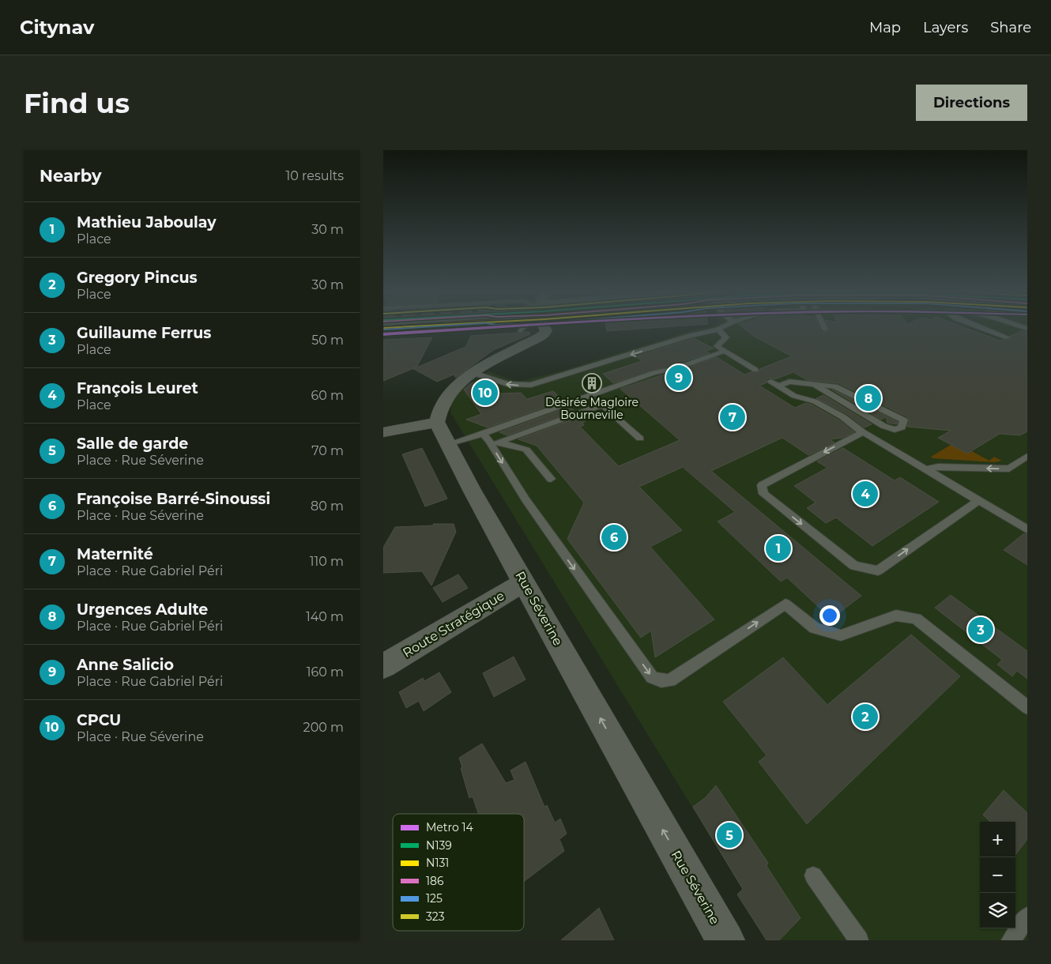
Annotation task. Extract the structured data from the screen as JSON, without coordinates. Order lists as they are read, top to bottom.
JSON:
{
  "streets": {
    "main road": ["Rue Séverine", "Route Stratégique"]
  },
  "crossings": [
    ["Rue Séverine", "Route Stratégique"]
  ],
  "one_way": ["Rue Séverine"],
  "places": {
    "building": ["Désirée Magloire Bourneville"]
  },
  "lines": ["metro line 14", "transit line 125"],
  "legend": [
    "Metro 14",
    "N139",
    "N131",
    "186",
    "125",
    "323"
  ],
  "page": {
    "header": "Citynav",
    "nav": ["Map", "Layers", "Share"],
    "buttons": "Directions",
    "title": "Find us",
    "heading": ["Nearby", "10 results"],
    "list": [
      {
        "mark": "1",
        "name": "Mathieu Jaboulay",
        "note": "Place",
        "value": "30 m"
      },
      {
        "mark": "2",
        "name": "Gregory Pincus",
        "note": "Place",
        "value": "30 m"
      },
      {
        "mark": "3",
        "name": "Guillaume Ferrus",
        "note": "Place",
        "value": "50 m"
      },
      {
        "mark": "4",
        "name": "François Leuret",
        "note": "Place",
        "value": "60 m"
      },
      {
        "mark": "5",
        "name": "Salle de garde",
        "note": "Place · Rue Séverine",
        "value": "70 m"
      },
      {
        "mark": "6",
        "name": "Françoise Barré-Sinoussi",
        "note": "Place · Rue Séverine",
        "value": "80 m"
      },
      {
        "mark": "7",
        "name": "Maternité",
        "note": "Place · Rue Gabriel Péri",
        "value": "110 m"
      },
      {
        "mark": "8",
        "name": "Urgences Adulte",
        "note": "Place · Rue Gabriel Péri",
        "value": "140 m"
      },
      {
        "mark": "9",
        "name": "Anne Salicio",
        "note": "Place · Rue Gabriel Péri",
        "value": "160 m"
      },
      {
        "mark": "10",
        "name": "CPCU",
        "note": "Place · Rue Séverine",
        "value": "200 m"
      }
    ],
    "pins": [
      "9",
      "10",
      "8",
      "7",
      "4",
      "6",
      "1",
      "3",
      "2",
      "5"
    ],
    "map_buttons": ["+", "−"]
  }
}
